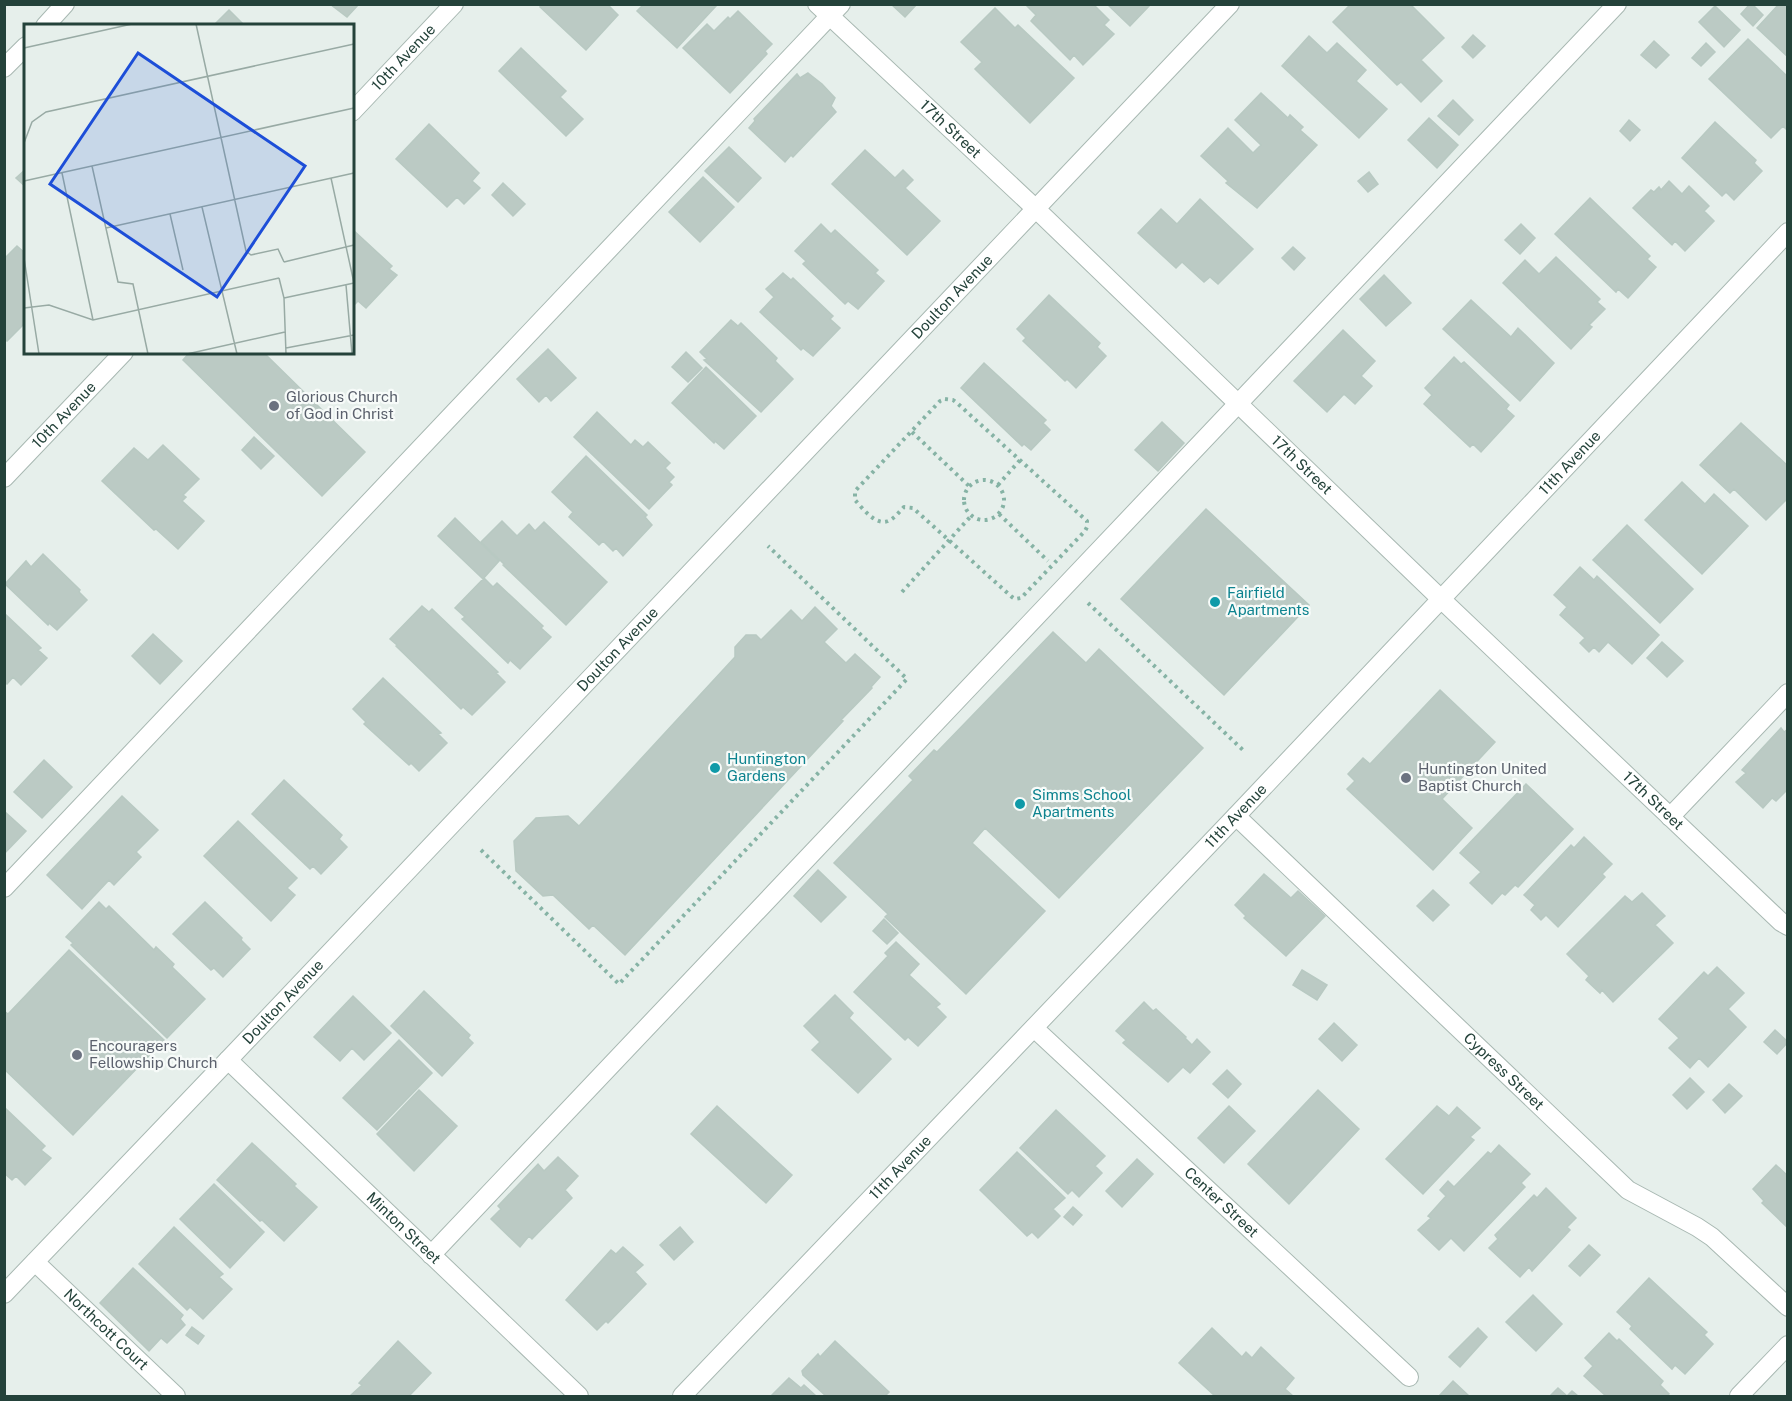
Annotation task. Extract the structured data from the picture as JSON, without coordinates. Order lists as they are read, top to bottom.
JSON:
{
  "streets": {
    "street": [
      "10th Avenue",
      "17th Street",
      "Doulton Avenue",
      "11th Avenue",
      "Cypress Street",
      "Center Street",
      "Minton Street",
      "Northcott Court"
    ]
  },
  "crossings": [
    ["17th Street", "Doulton Avenue"],
    ["17th Street", "11th Avenue"],
    ["Doulton Avenue", "Minton Street"],
    ["Doulton Avenue", "Northcott Court"],
    ["11th Avenue", "Cypress Street"],
    ["11th Avenue", "Center Street"]
  ],
  "places": [
    "Glorious Church of God in Christ",
    "Fairfield Apartments",
    "Huntington Gardens",
    "Huntington United Baptist Church",
    "Simms School Apartments",
    "Encouragers Fellowship Church"
  ]
}
